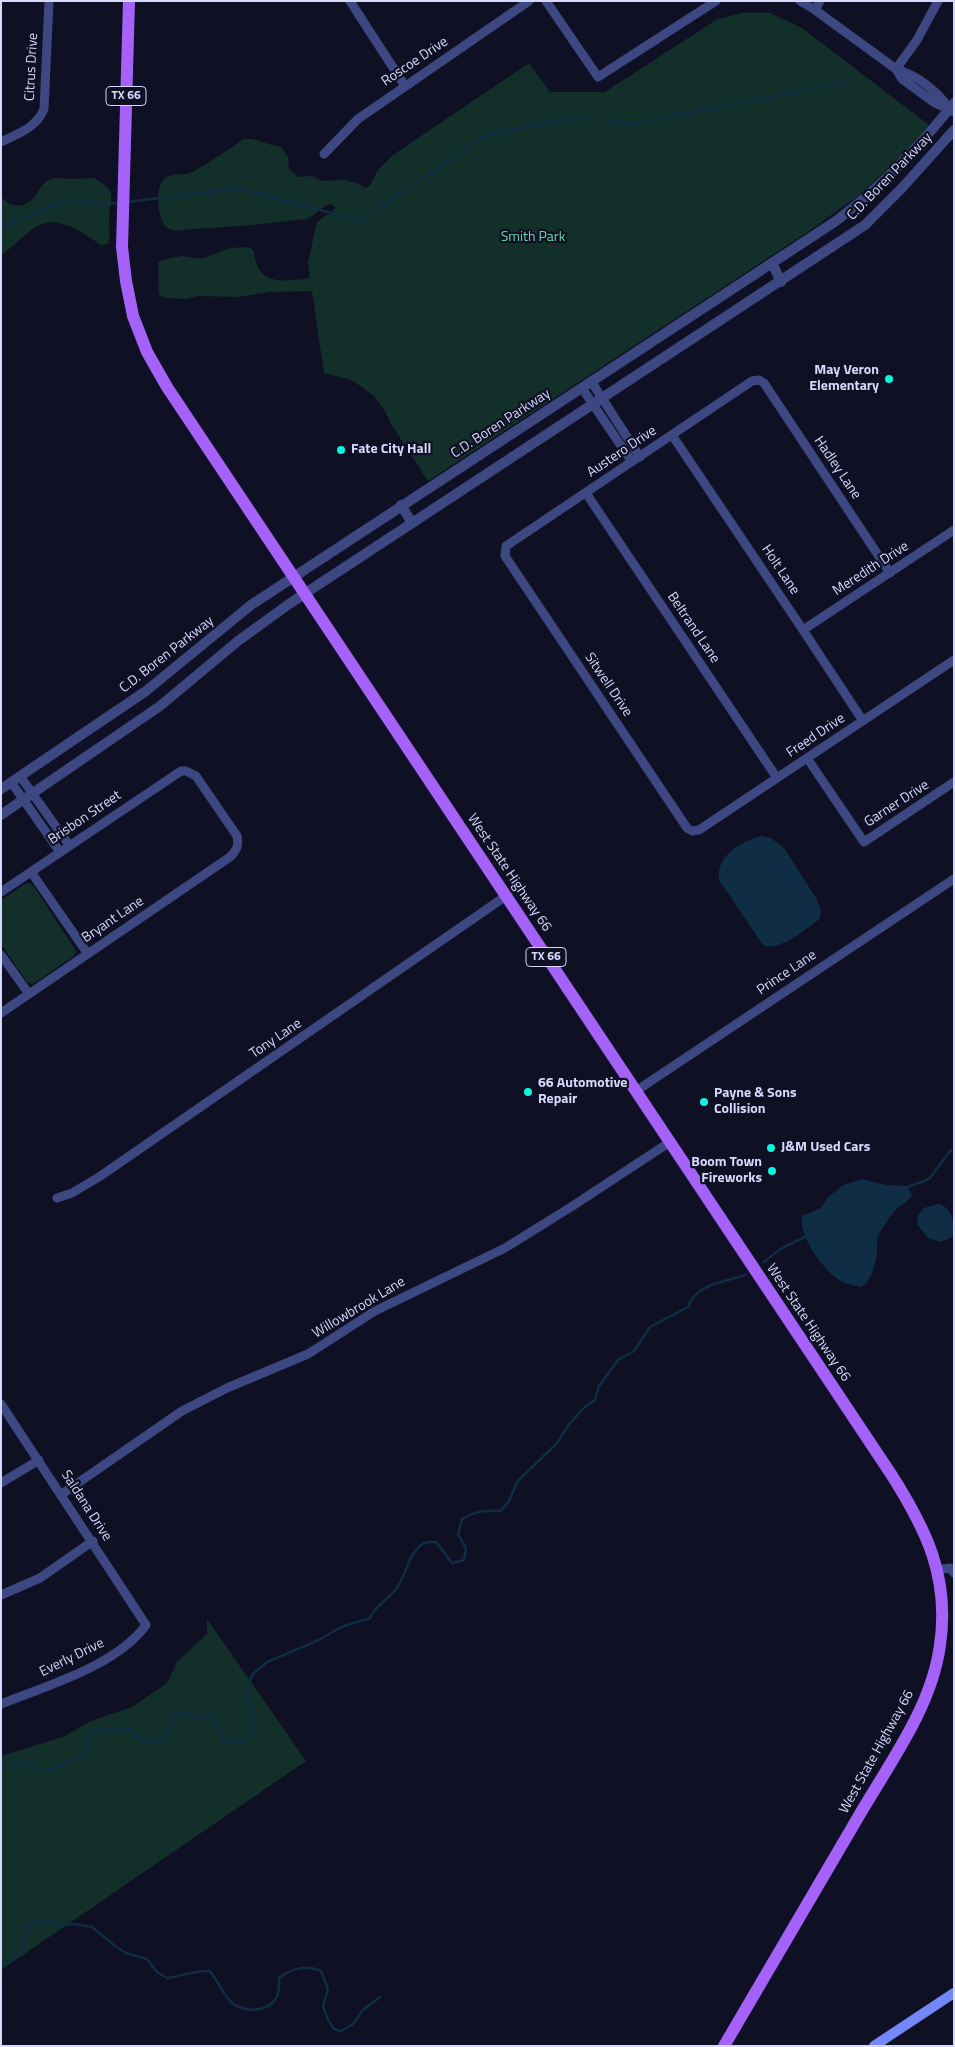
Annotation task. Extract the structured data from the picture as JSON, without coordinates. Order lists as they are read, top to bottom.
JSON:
{
  "streets": {
    "main road": ["TX 66", "West State Highway 66"],
    "street": [
      "Roscoe Drive",
      "Citrus Drive",
      "C.D. Boren Parkway",
      "Austero Drive",
      "Hadley Lane",
      "Meredith Drive",
      "Holt Lane",
      "Beltrand Lane",
      "Sitwell Drive",
      "Freed Drive",
      "Garner Drive",
      "Brisbon Street",
      "Bryant Lane",
      "Prince Lane",
      "Tony Lane",
      "Willowbrook Lane",
      "Saldana Drive",
      "Everly Drive"
    ]
  },
  "crossings": [
    ["TX 66", "C.D. Boren Parkway"],
    ["TX 66", "West State Highway 66"],
    ["C.D. Boren Parkway", "West State Highway 66"],
    ["Austero Drive", "Hadley Lane"],
    ["Austero Drive", "Holt Lane"],
    ["Austero Drive", "Beltrand Lane"],
    ["Austero Drive", "Sitwell Drive"],
    ["Hadley Lane", "Meredith Drive"],
    ["Meredith Drive", "Holt Lane"],
    ["Holt Lane", "Freed Drive"],
    ["Beltrand Lane", "Freed Drive"],
    ["Sitwell Drive", "Freed Drive"],
    ["Freed Drive", "Garner Drive"],
    ["Brisbon Street", "Bryant Lane"],
    ["West State Highway 66", "Prince Lane"],
    ["West State Highway 66", "Tony Lane"],
    ["West State Highway 66", "Willowbrook Lane"],
    ["Willowbrook Lane", "Saldana Drive"],
    ["Saldana Drive", "Everly Drive"]
  ],
  "parks": ["Smith Park"],
  "places": [
    "May Veron Elementary",
    "Fate City Hall",
    "66 Automotive Repair",
    "Payne & Sons Collision",
    "J&M Used Cars",
    "Boom Town Fireworks"
  ]
}
